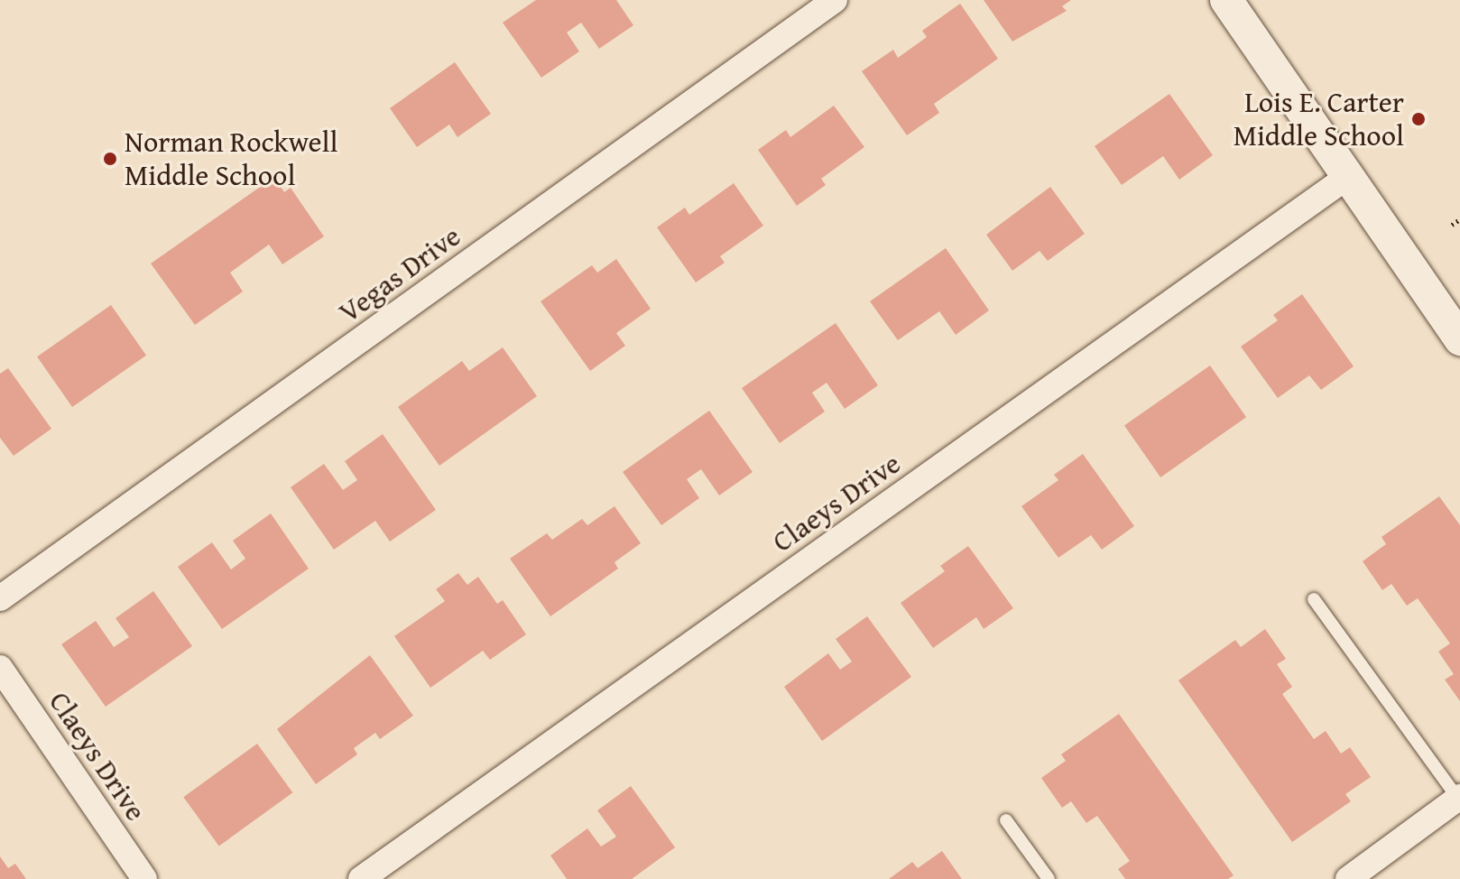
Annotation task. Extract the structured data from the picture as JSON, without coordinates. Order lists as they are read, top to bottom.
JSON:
{
  "streets": {
    "street": ["Vegas Drive", "Claeys Drive"]
  },
  "places": ["Lois E. Carter Middle School", "Norman Rockwell Middle School"]
}
